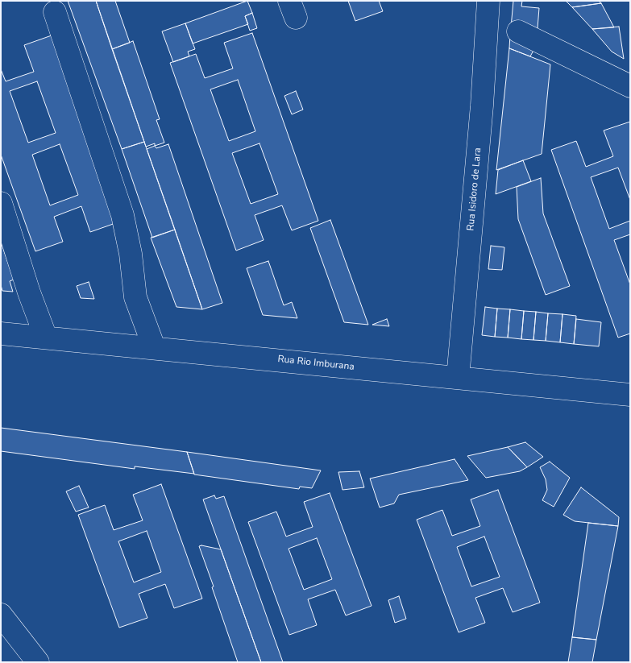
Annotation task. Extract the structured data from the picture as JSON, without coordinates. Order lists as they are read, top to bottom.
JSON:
{
  "streets": {
    "street": ["Rua Isidoro de Lara", "Rua Rio Imburana"]
  },
  "crossings": [
    ["Rua Isidoro de Lara", "Rua Rio Imburana"]
  ]
}
